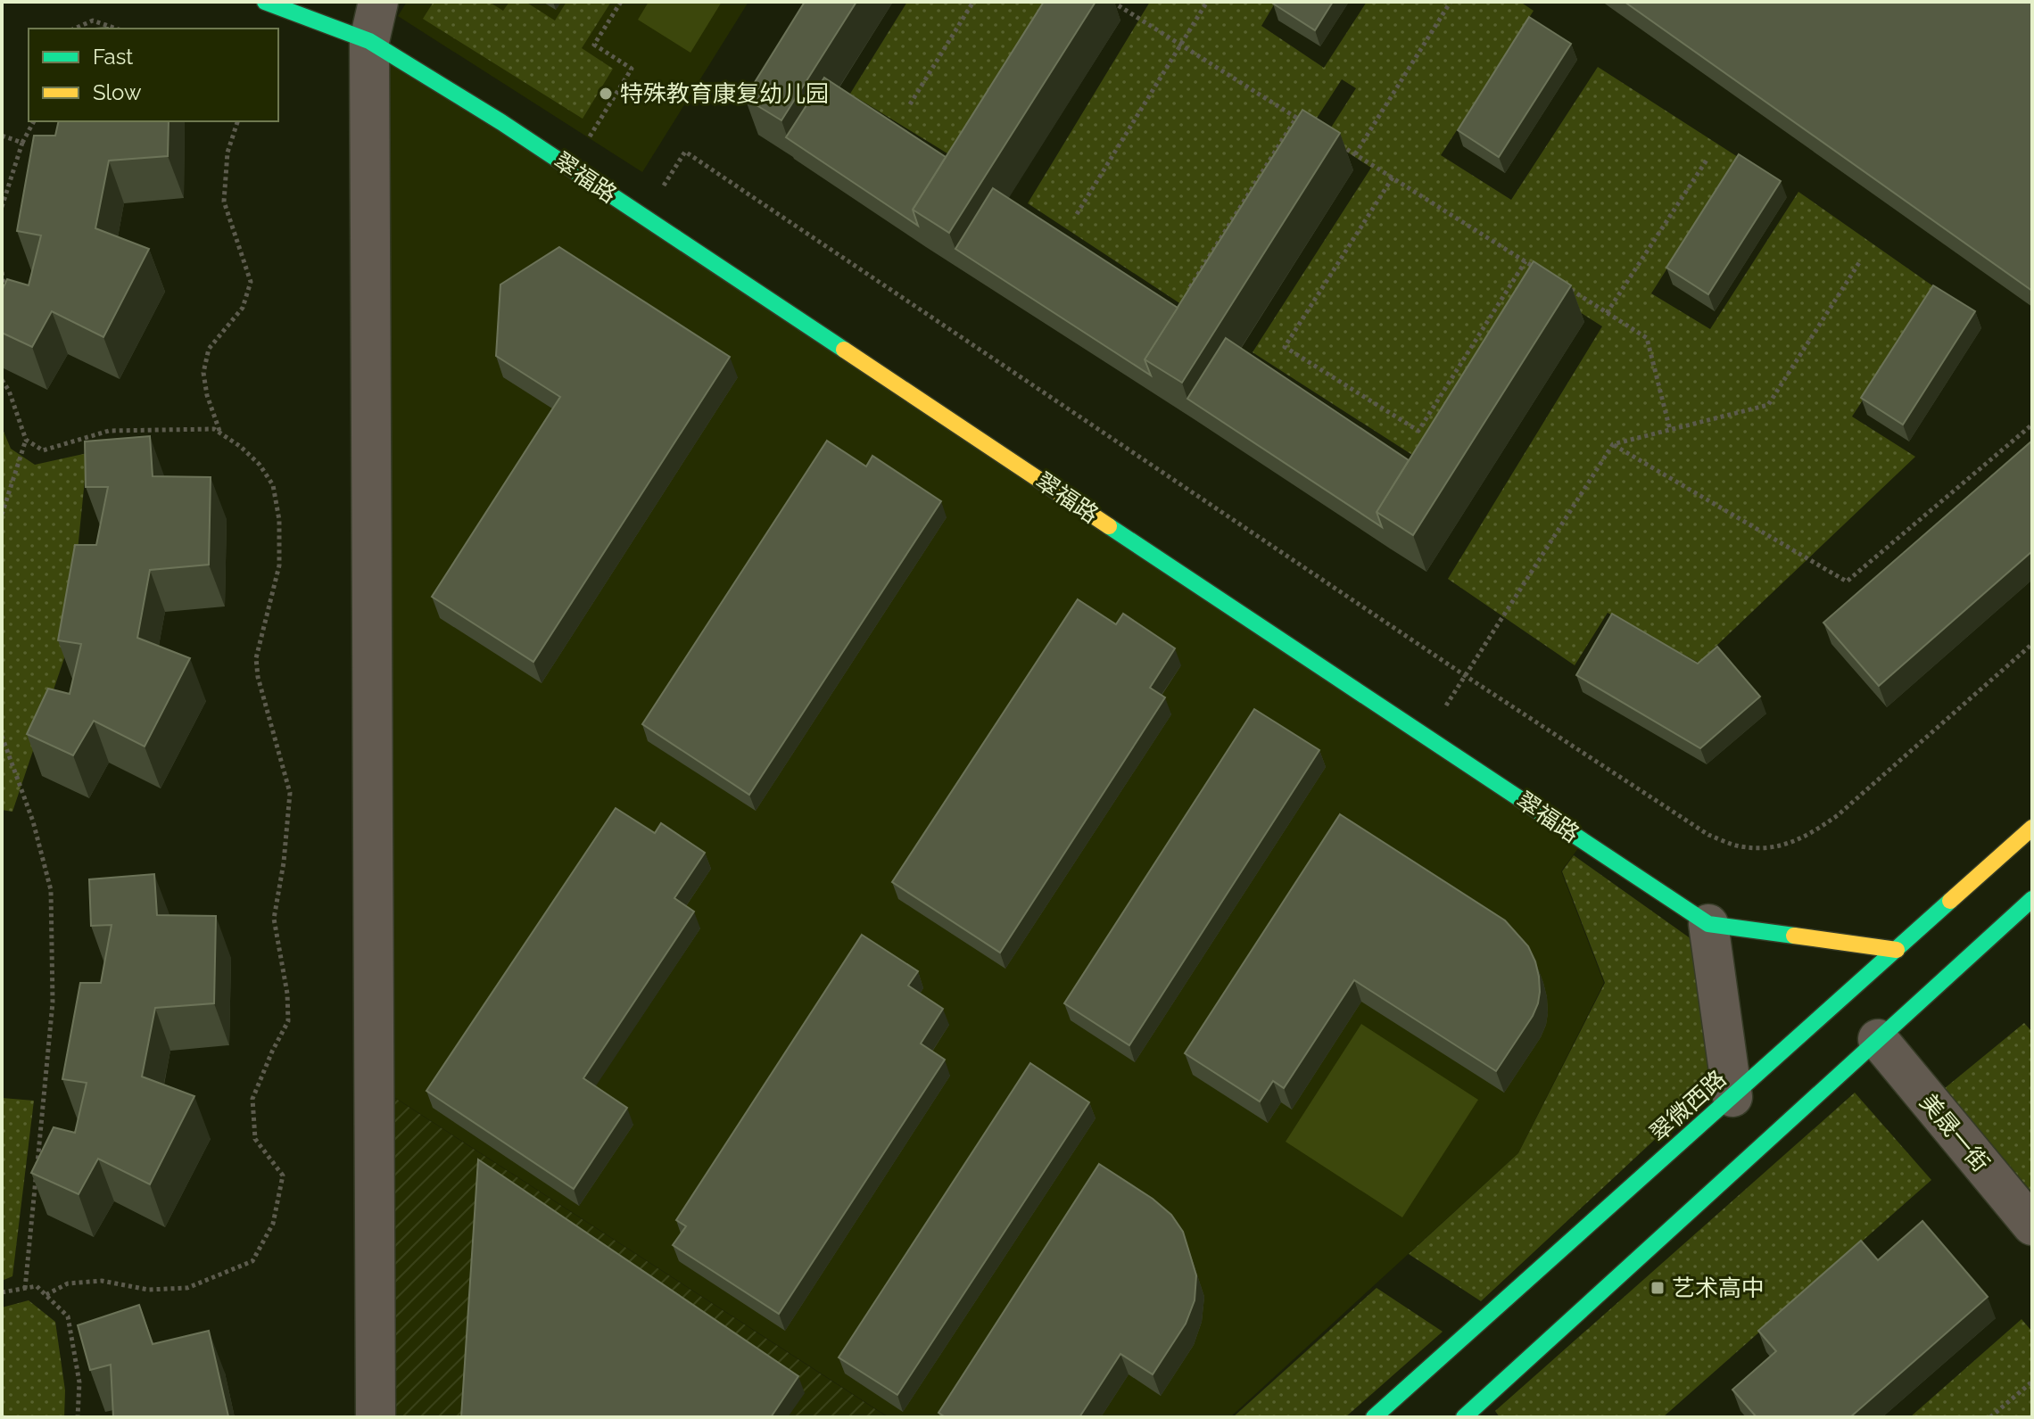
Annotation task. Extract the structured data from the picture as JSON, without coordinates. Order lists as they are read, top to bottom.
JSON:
{
  "streets": {
    "street": ["翠福路", "翠微西路", "美晟一街"]
  },
  "places": {
    "other": ["特殊教育康复幼儿园"],
    "transit": ["艺术高中"]
  },
  "legend": ["Fast", "Slow"]
}
